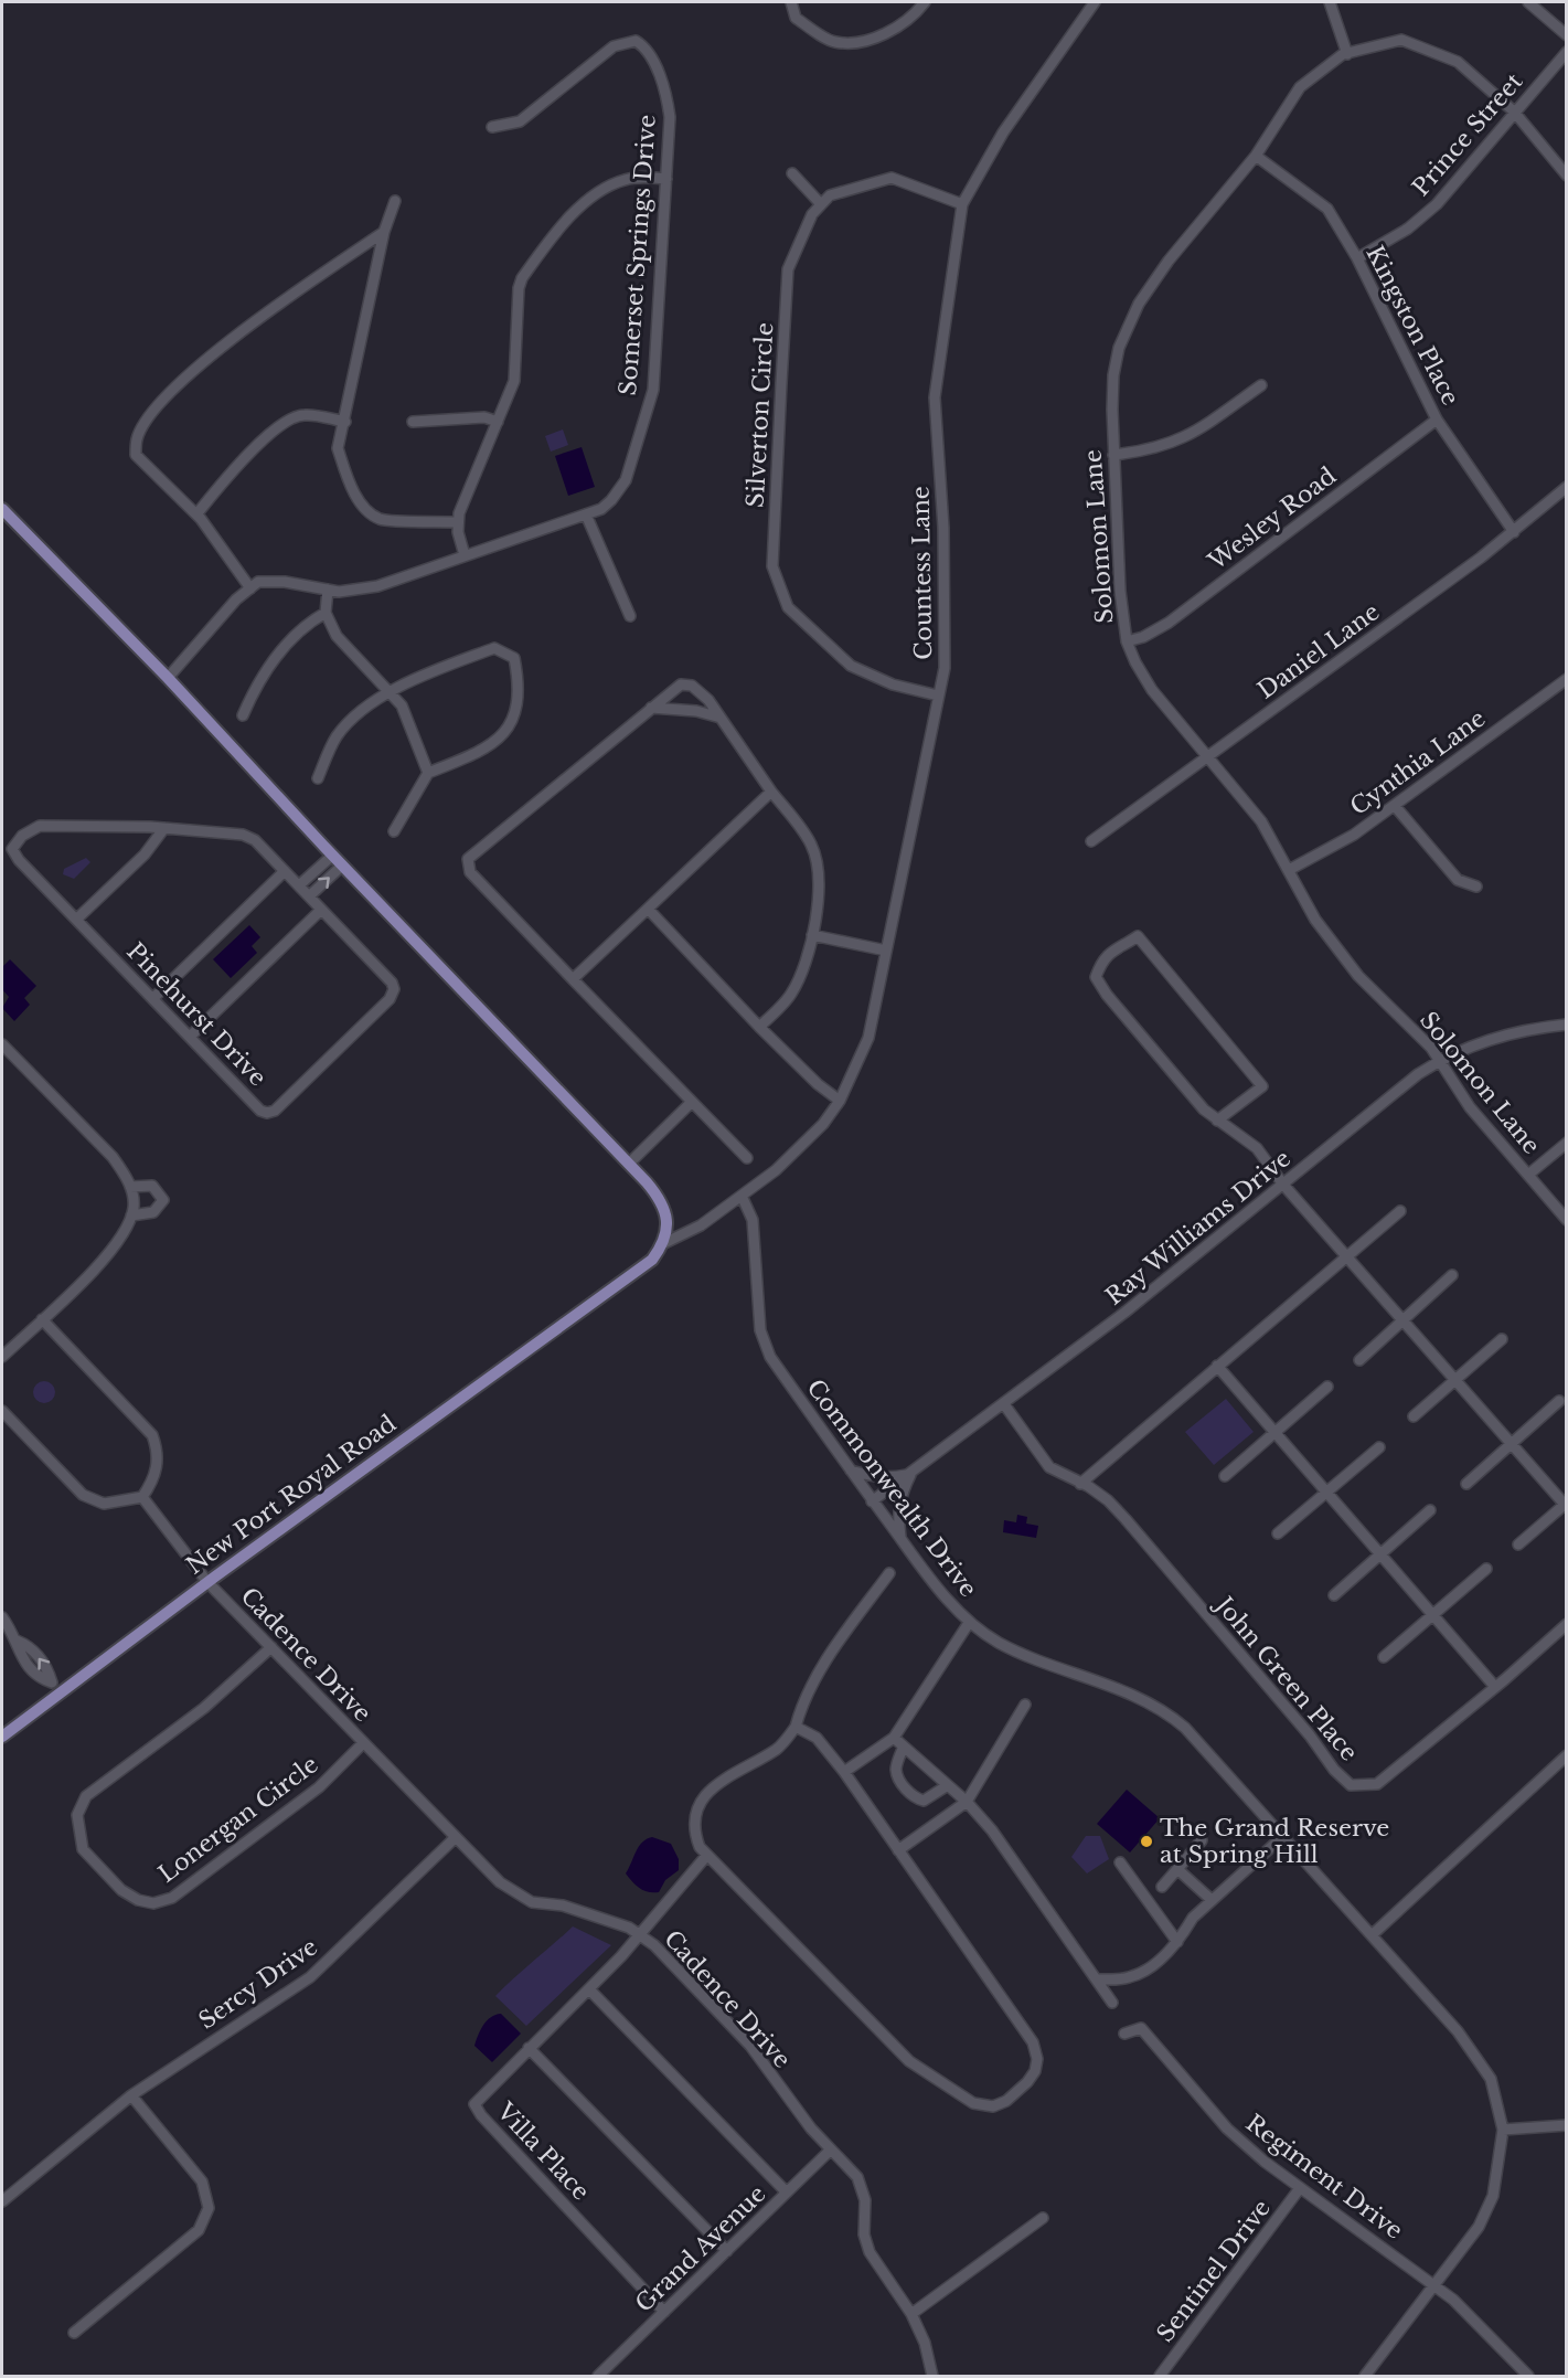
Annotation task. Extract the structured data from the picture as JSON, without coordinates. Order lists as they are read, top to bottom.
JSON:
{
  "streets": {
    "main road": ["New Port Royal Road"],
    "street": [
      "Prince Street",
      "Somerset Springs Drive",
      "Kingston Place",
      "Silverton Circle",
      "Wesley Road",
      "Solomon Lane",
      "Countess Lane",
      "Daniel Lane",
      "Cynthia Lane",
      "Pinehurst Drive",
      "Ray Williams Drive",
      "Commonwealth Drive",
      "Cadence Drive",
      "John Green Place",
      "Lonergan Circle",
      "Sercy Drive",
      "Villa Place",
      "Regiment Drive",
      "Grand Avenue",
      "Sentinel Drive"
    ]
  },
  "crossings": [
    ["Prince Street", "Kingston Place"],
    ["Prince Street", "Solomon Lane"],
    ["Kingston Place", "Wesley Road"],
    ["Kingston Place", "Solomon Lane"],
    ["Kingston Place", "Daniel Lane"],
    ["Silverton Circle", "Countess Lane"],
    ["Wesley Road", "Solomon Lane"],
    ["Solomon Lane", "Daniel Lane"],
    ["Solomon Lane", "Cynthia Lane"],
    ["Solomon Lane", "Ray Williams Drive"],
    ["Countess Lane", "Commonwealth Drive"],
    ["Countess Lane", "New Port Royal Road"],
    ["Ray Williams Drive", "Commonwealth Drive"],
    ["Ray Williams Drive", "John Green Place"],
    ["New Port Royal Road", "Cadence Drive"],
    ["Cadence Drive", "Lonergan Circle"],
    ["Cadence Drive", "Sercy Drive"],
    ["Cadence Drive", "Villa Place"],
    ["Cadence Drive", "Grand Avenue"],
    ["Villa Place", "Grand Avenue"],
    ["Regiment Drive", "Sentinel Drive"]
  ],
  "places": ["The Grand Reserve at Spring Hill"]
}
